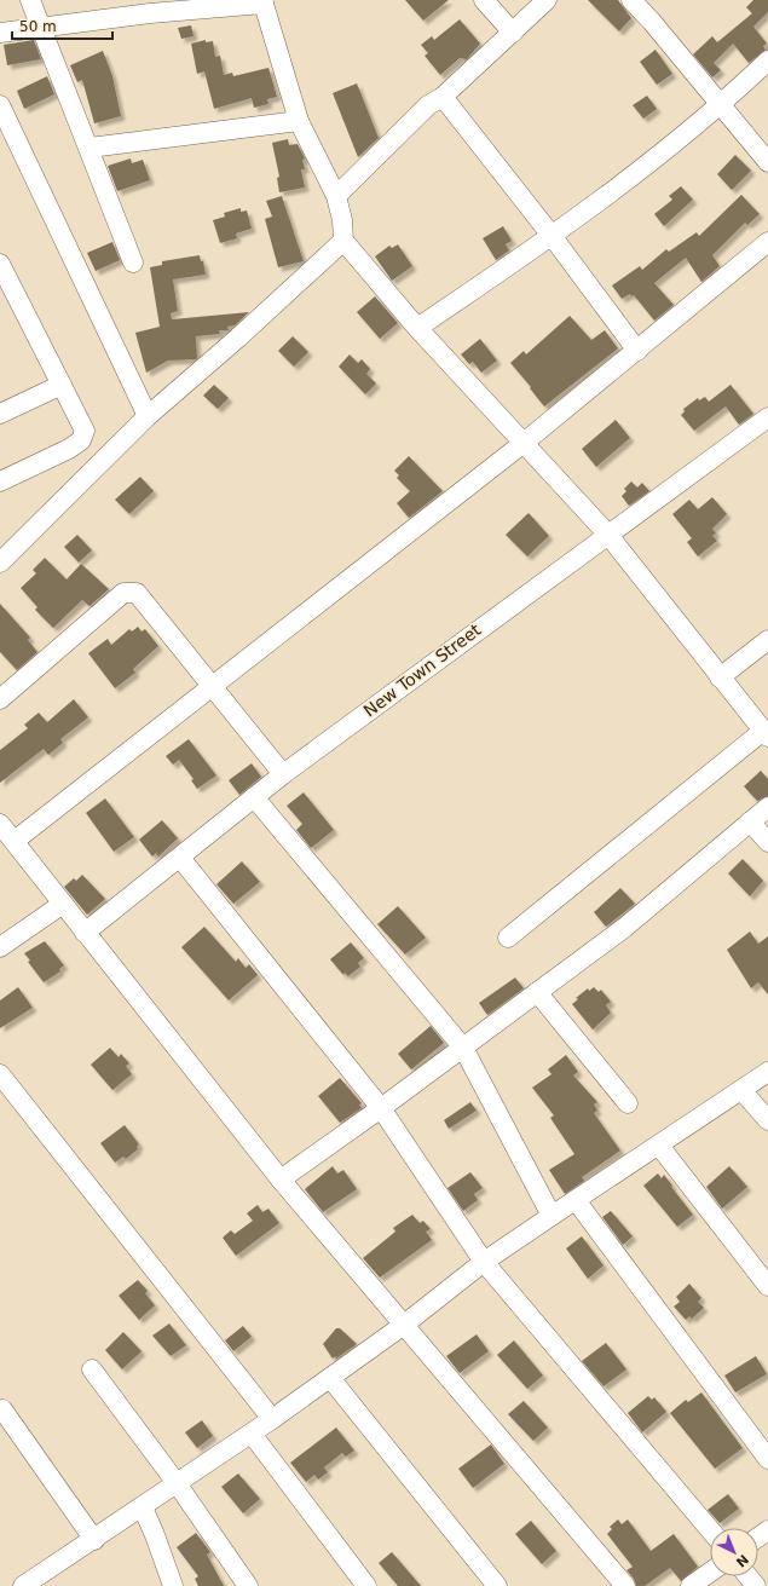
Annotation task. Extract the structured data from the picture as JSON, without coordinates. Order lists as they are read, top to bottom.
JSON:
{
  "streets": {
    "street": ["New Town Street"]
  },
  "scale_bar": "50 m",
  "north": "bottom right"
}
